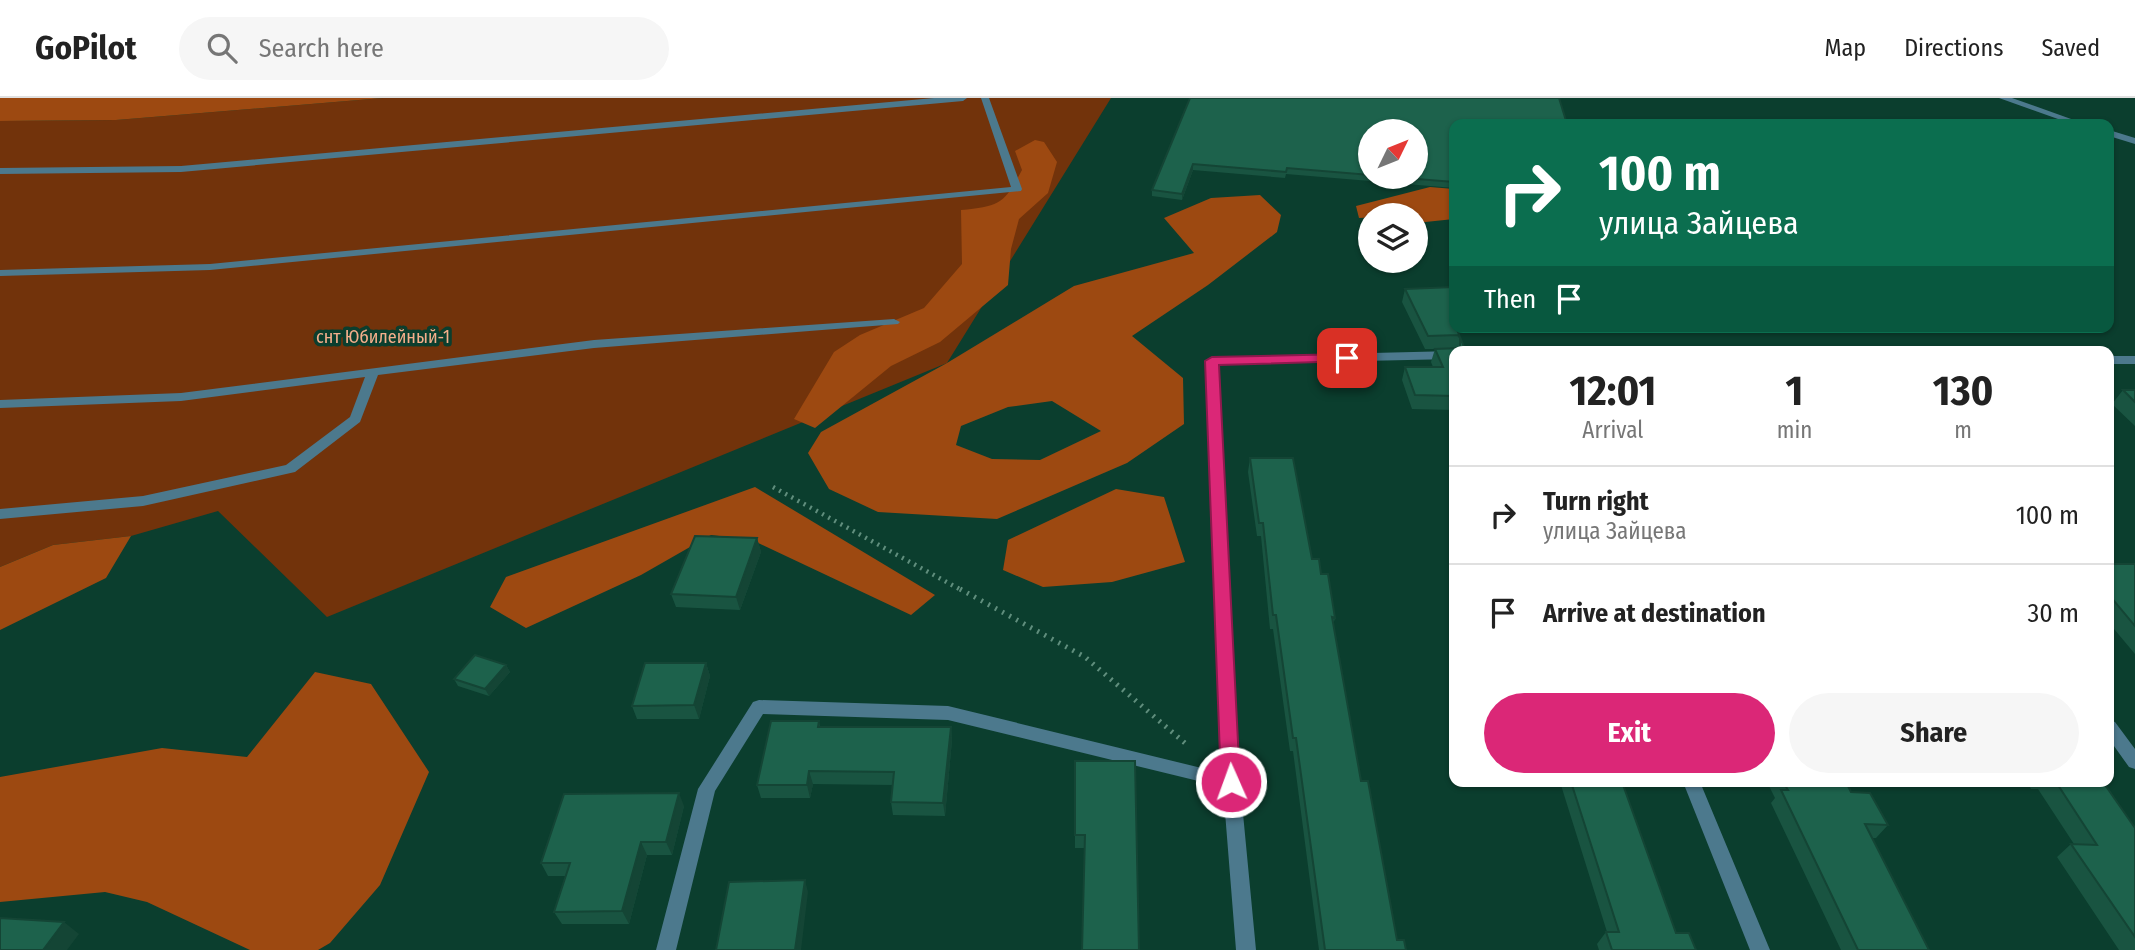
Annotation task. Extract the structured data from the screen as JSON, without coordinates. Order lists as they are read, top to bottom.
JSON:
{
  "parks": ["снт Юбилейный-1"],
  "north": "top right",
  "page": {
    "header": "GoPilot",
    "search": "Search here",
    "nav": ["Map", "Directions", "Saved"],
    "turn": ["100 m", "улица Зайцева"],
    "then": "Then",
    "eta": [
      "12:01",
      "Arrival",
      "1",
      "min",
      "130",
      "m"
    ],
    "list": [
      {
        "name": "Turn right",
        "note": "улица Зайцева",
        "value": "100 m"
      },
      {
        "name": "Arrive at destination",
        "value": "30 m"
      }
    ],
    "buttons": ["Exit", "Share"]
  }
}
